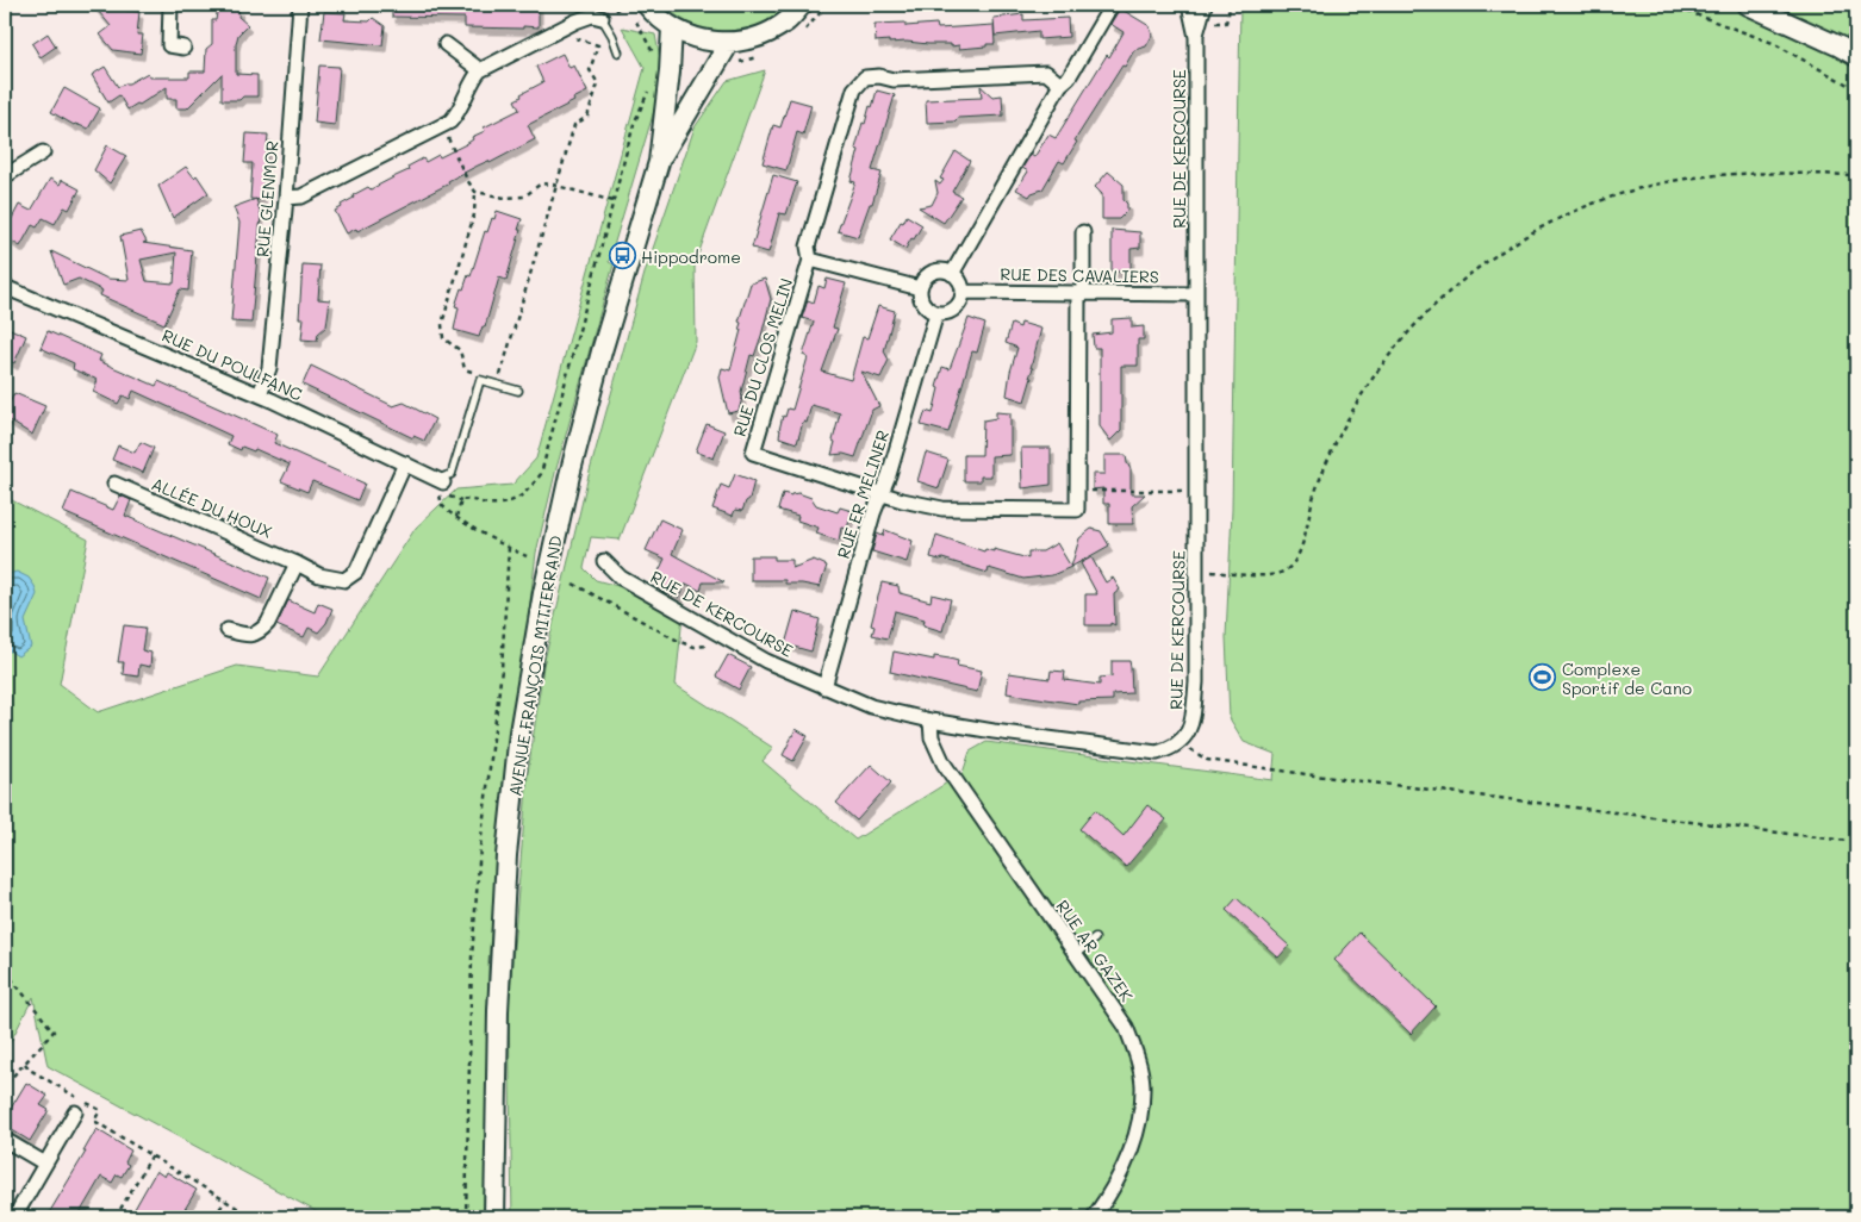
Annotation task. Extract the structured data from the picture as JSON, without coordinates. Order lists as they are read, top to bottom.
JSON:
{
  "streets": {
    "main road": ["AVENUE FRANÇOIS MITTERRAND"],
    "street": [
      "RUE DE KERCOURSE",
      "RUE GLENMOR",
      "RUE DES CAVALIERS",
      "RUE DU CLOS MELIN",
      "RUE DU POULFANC",
      "RUE ER MELINER",
      "ALLÉE DU HOUX",
      "RUE AR GAZEK"
    ]
  },
  "crossings": [
    ["RUE DE KERCOURSE", "RUE DES CAVALIERS"],
    ["RUE DE KERCOURSE", "RUE ER MELINER"],
    ["RUE DE KERCOURSE", "RUE AR GAZEK"],
    ["RUE GLENMOR", "RUE DU POULFANC"],
    ["RUE DES CAVALIERS", "RUE DU CLOS MELIN"],
    ["RUE DES CAVALIERS", "RUE ER MELINER"],
    ["RUE DU CLOS MELIN", "RUE ER MELINER"],
    ["RUE DU POULFANC", "ALLÉE DU HOUX"]
  ],
  "places": {
    "bus stop": ["Hippodrome"],
    "sports": ["Complexe Sportif de Cano"]
  }
}
